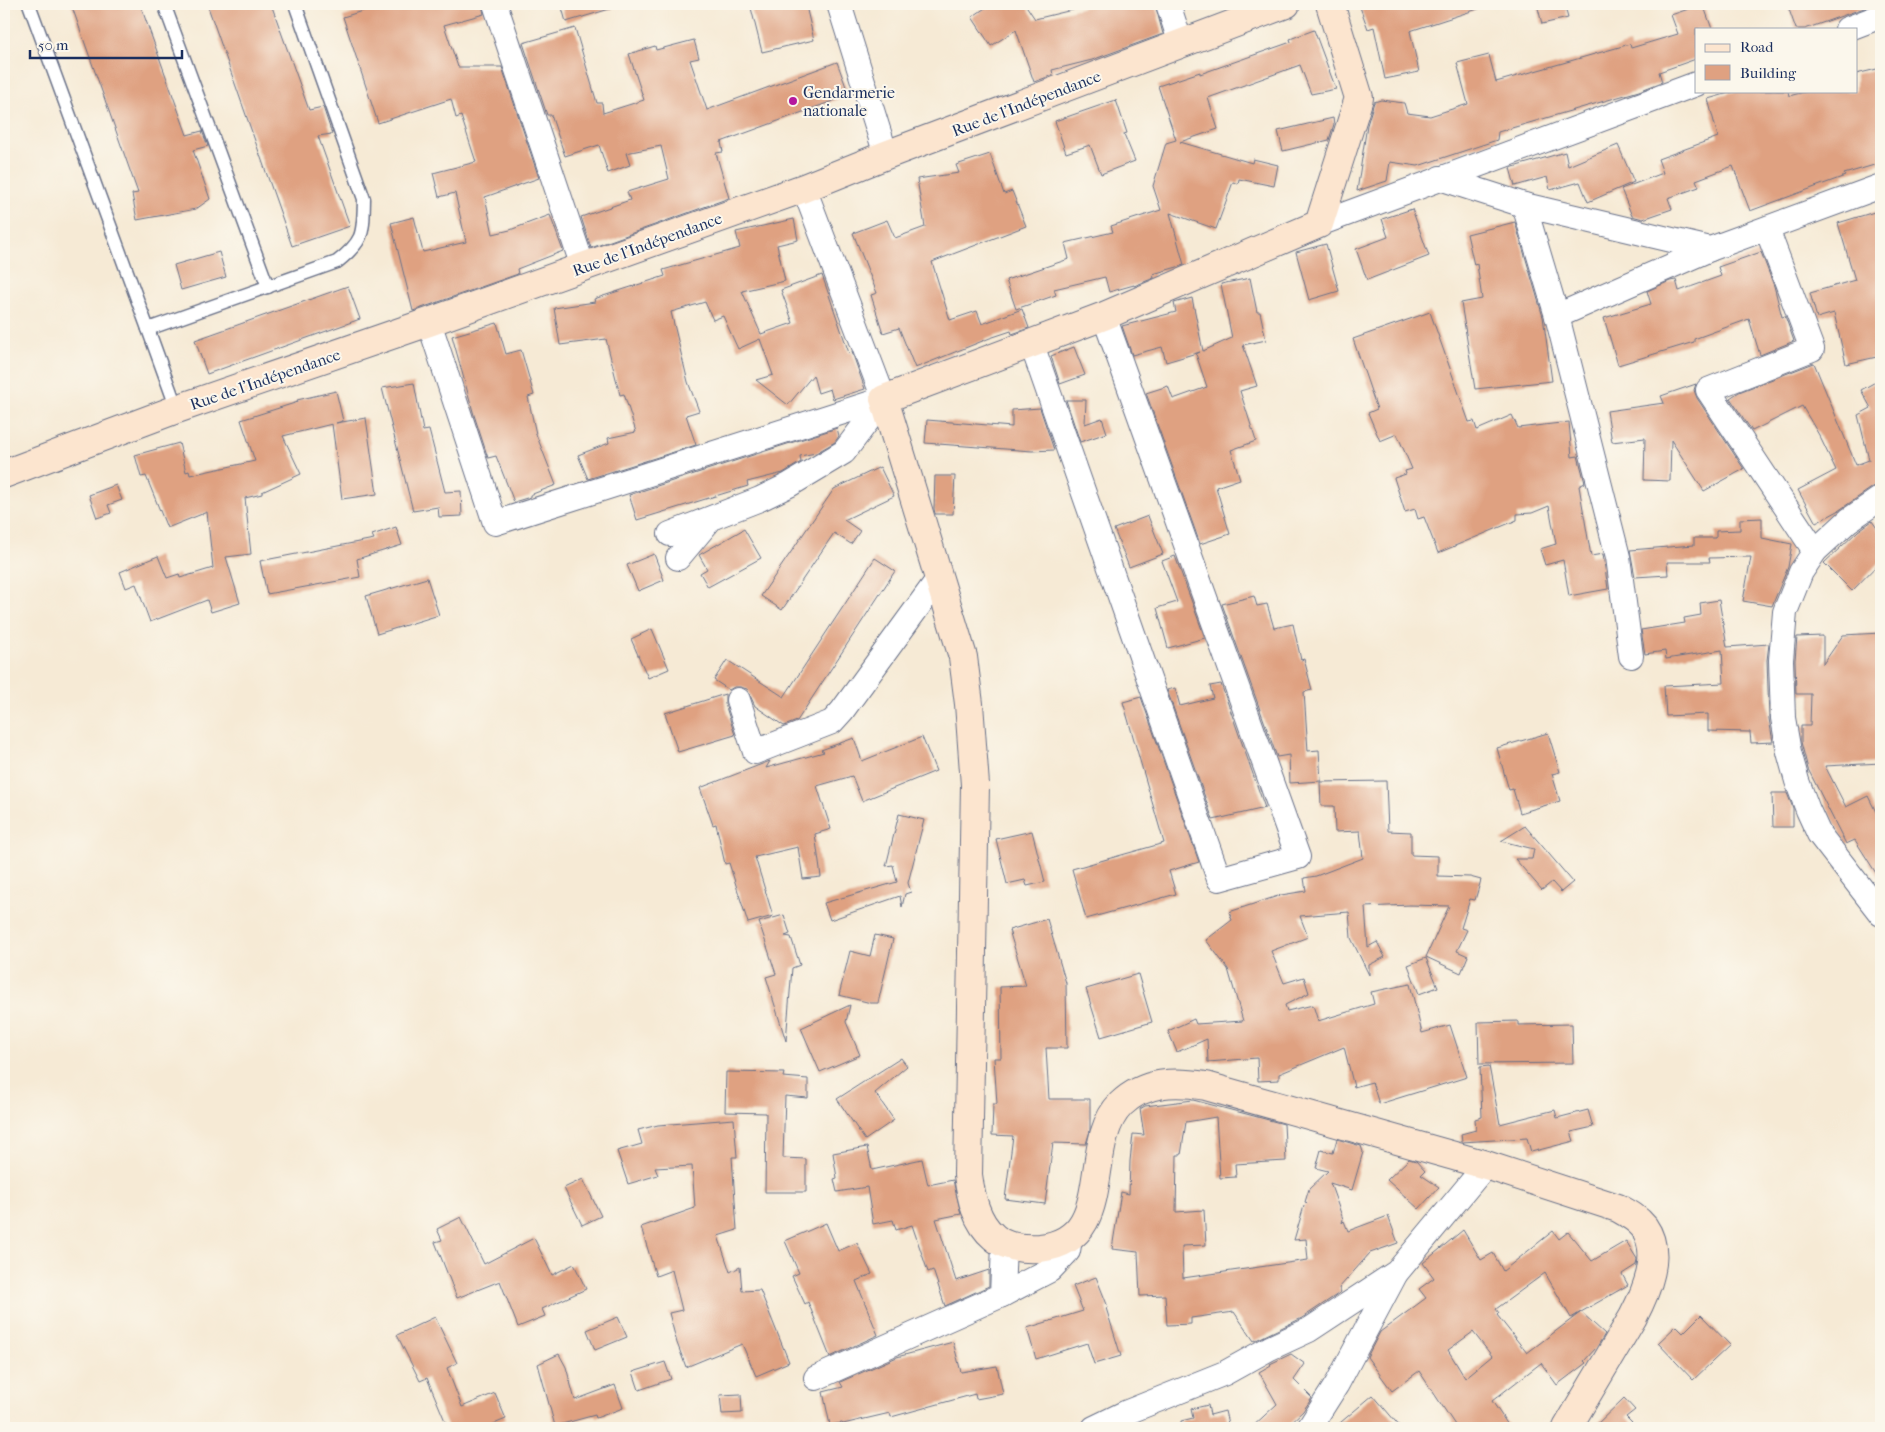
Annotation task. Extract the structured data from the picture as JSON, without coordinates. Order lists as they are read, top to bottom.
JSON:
{
  "streets": {
    "main road": ["Rue de l'Indépendance"]
  },
  "places": ["Gendarmerie nationale"],
  "legend": ["Road", "Building"],
  "scale_bar": "50 m"
}
